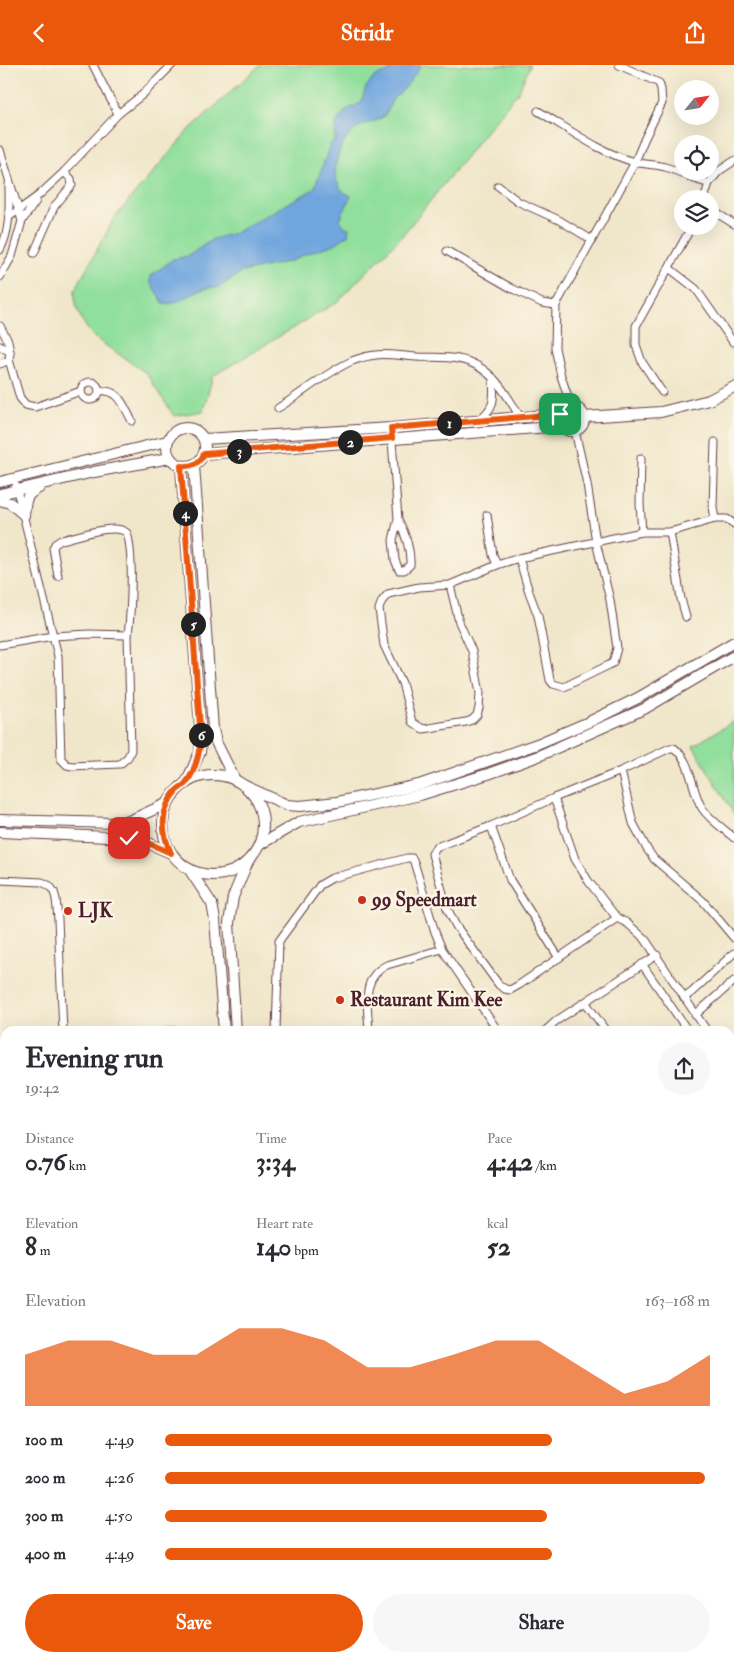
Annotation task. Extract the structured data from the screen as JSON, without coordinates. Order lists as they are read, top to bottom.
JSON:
{
  "places": ["99 Speedmart", "LJK", "Restaurant Kim Kee"],
  "north": "top right",
  "page": {
    "header": "Stridr",
    "pins": [
      "1",
      "2",
      "3",
      "4",
      "5",
      "6"
    ],
    "heading": ["Evening run", "19:42"],
    "stats": [
      ["Distance", "0.76 km"],
      ["Time", "3:34"],
      ["Pace", "4:42 /km"],
      ["Elevation", "8 m"],
      ["Heart rate", "140 bpm"],
      ["kcal", "52"]
    ],
    "chart": ["Elevation", "163–168 m"],
    "list": [
      {
        "name": "100 m",
        "note": "4:49"
      },
      {
        "name": "200 m",
        "note": "4:26"
      },
      {
        "name": "300 m",
        "note": "4:50"
      },
      {
        "name": "400 m",
        "note": "4:49"
      }
    ],
    "buttons": ["Save", "Share"]
  }
}
